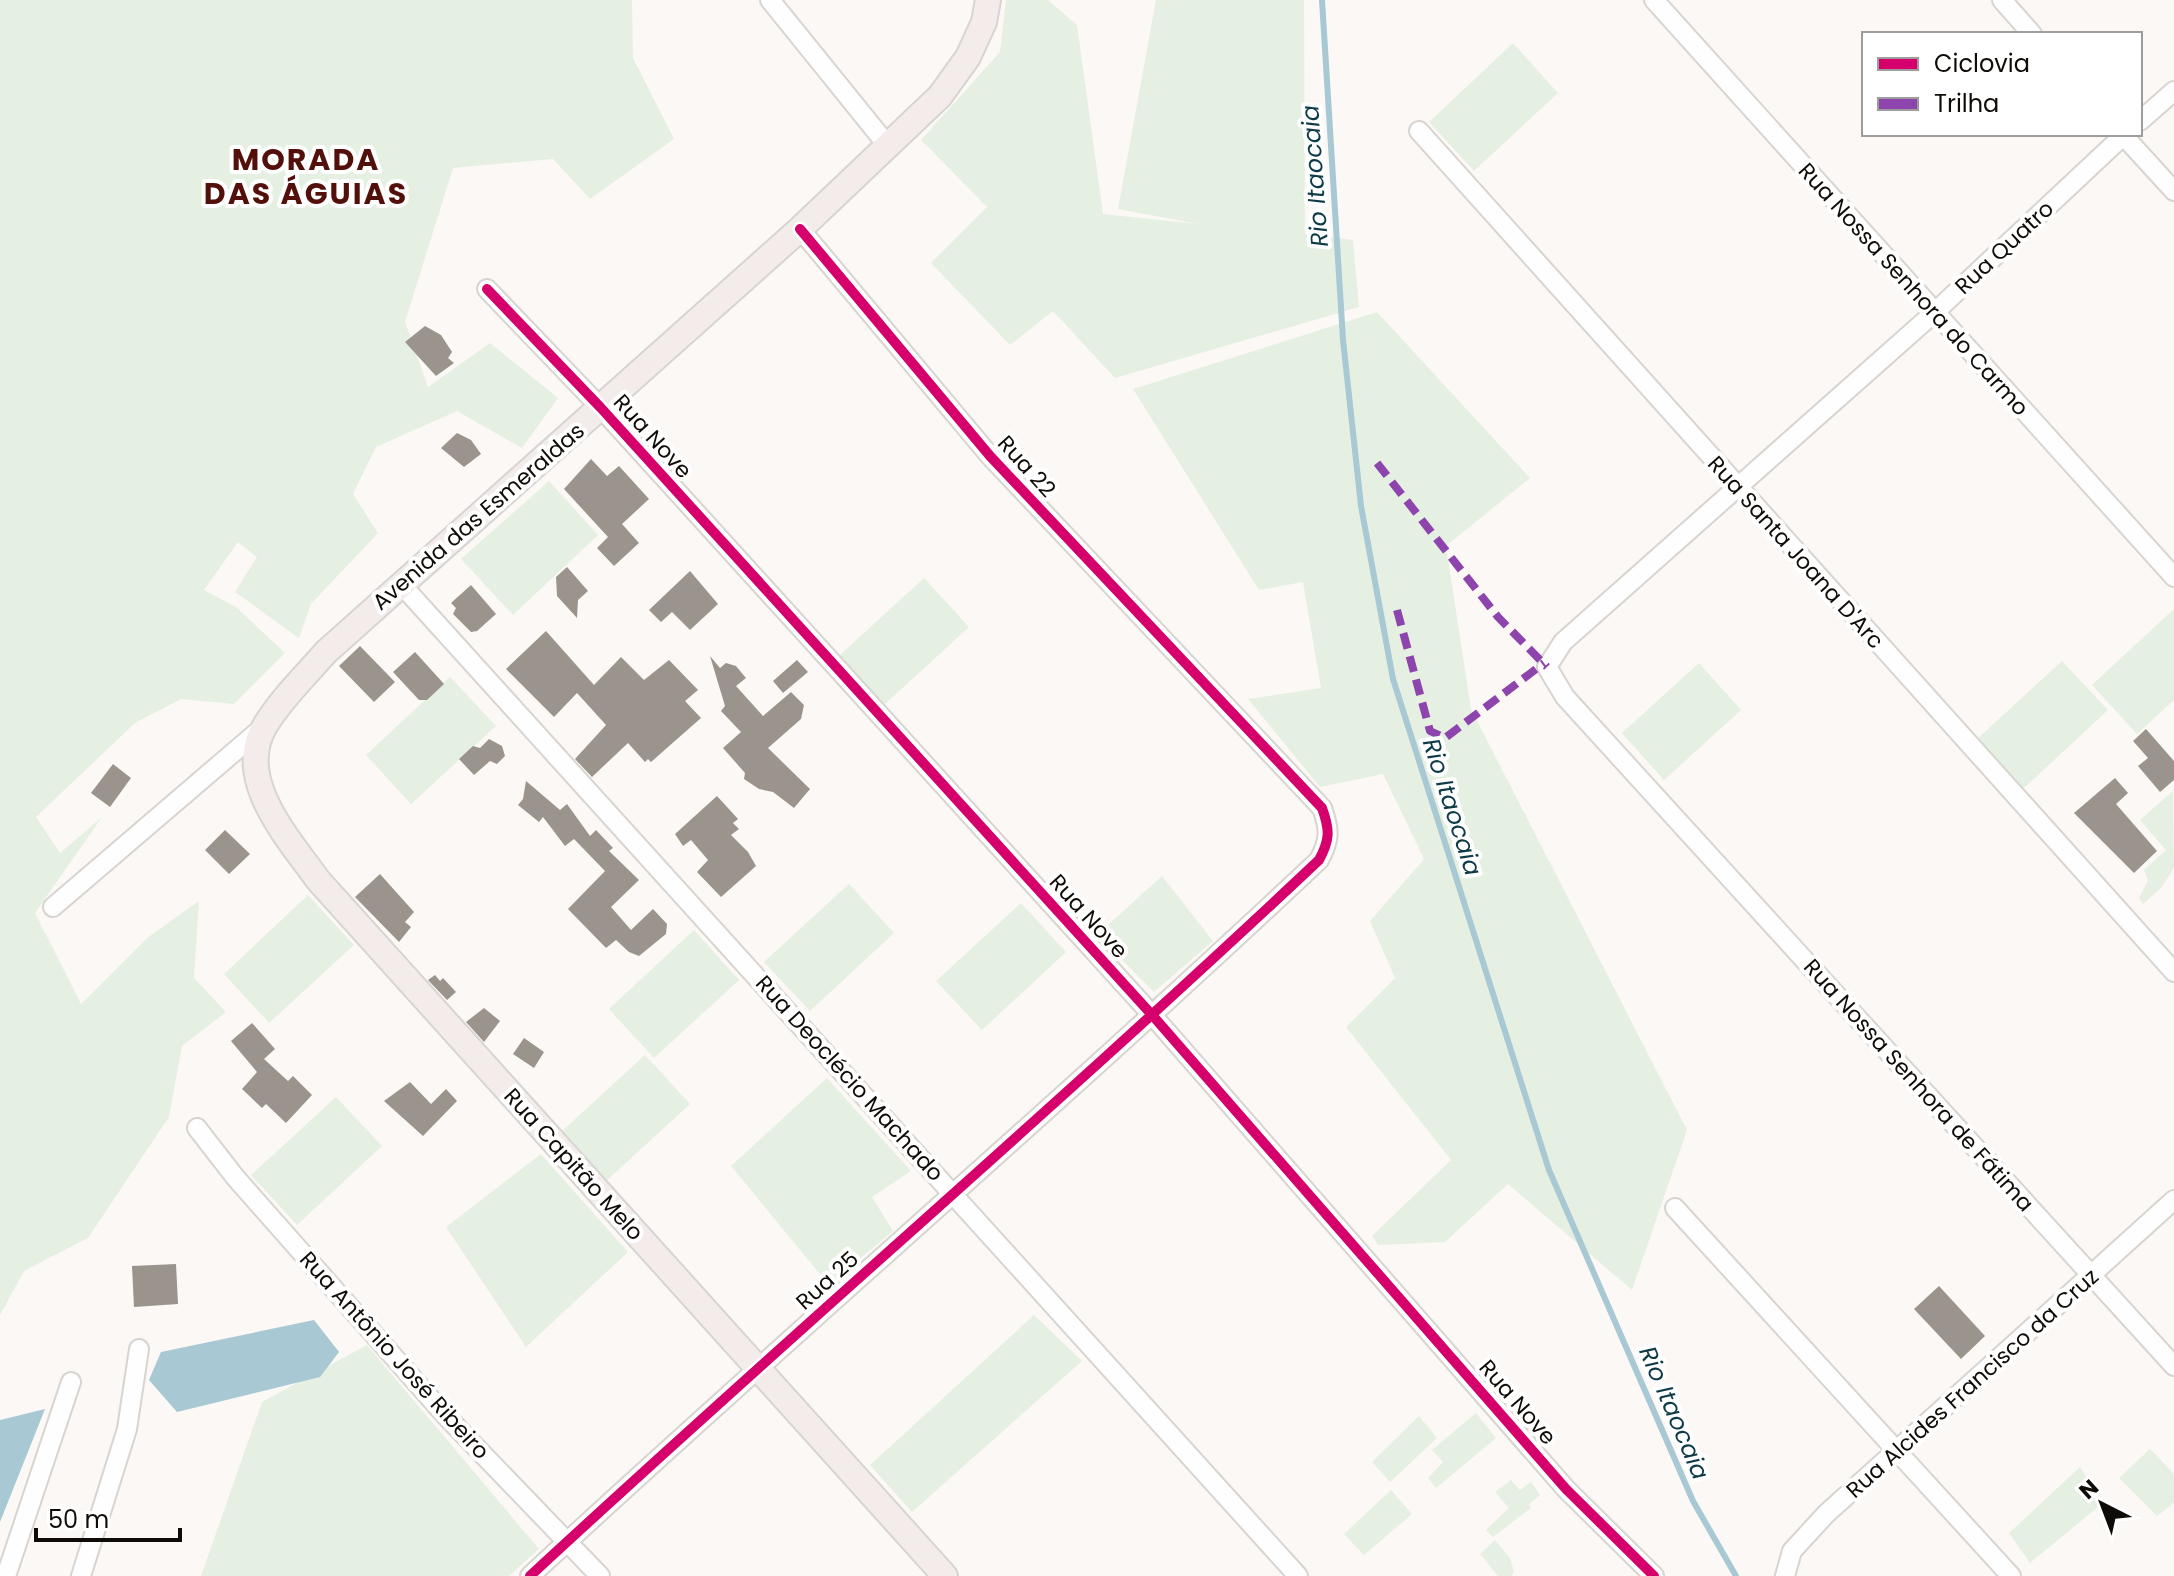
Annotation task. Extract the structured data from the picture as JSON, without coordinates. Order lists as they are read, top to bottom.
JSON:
{
  "streets": {
    "main road": ["Avenida das Esmeraldas", "Rua Capitão Melo"],
    "street": [
      "Rua Quatro",
      "Rua Nossa Senhora do Carmo",
      "Rua Nove",
      "Rua 22",
      "Rua Santa Joana D'Arc",
      "Rua Deoclécio Machado",
      "Rua Nossa Senhora de Fátima",
      "Rua 25",
      "Rua Antônio José Ribeiro",
      "Rua Alcides Francisco da Cruz"
    ]
  },
  "crossings": [
    ["Rua Quatro", "Rua Nossa Senhora do Carmo"],
    ["Rua Quatro", "Rua Santa Joana D'Arc"],
    ["Rua Quatro", "Rua Nossa Senhora de Fátima"],
    ["Rua Nove", "Rua 22"],
    ["Rua Nove", "Avenida das Esmeraldas"],
    ["Rua Nove", "Rua 25"],
    ["Rua 22", "Avenida das Esmeraldas"],
    ["Rua 22", "Rua 25"],
    ["Avenida das Esmeraldas", "Rua Deoclécio Machado"],
    ["Avenida das Esmeraldas", "Rua Capitão Melo"],
    ["Rua Deoclécio Machado", "Rua 25"],
    ["Rua Nossa Senhora de Fátima", "Rua Alcides Francisco da Cruz"],
    ["Rua Capitão Melo", "Rua 25"],
    ["Rua 25", "Rua Antônio José Ribeiro"]
  ],
  "districts": ["MORADA DAS ÁGUIAS"],
  "water": ["Rio Itaocaia"],
  "legend": ["Ciclovia", "Trilha"],
  "scale_bar": "50 m",
  "north": "top left"
}
